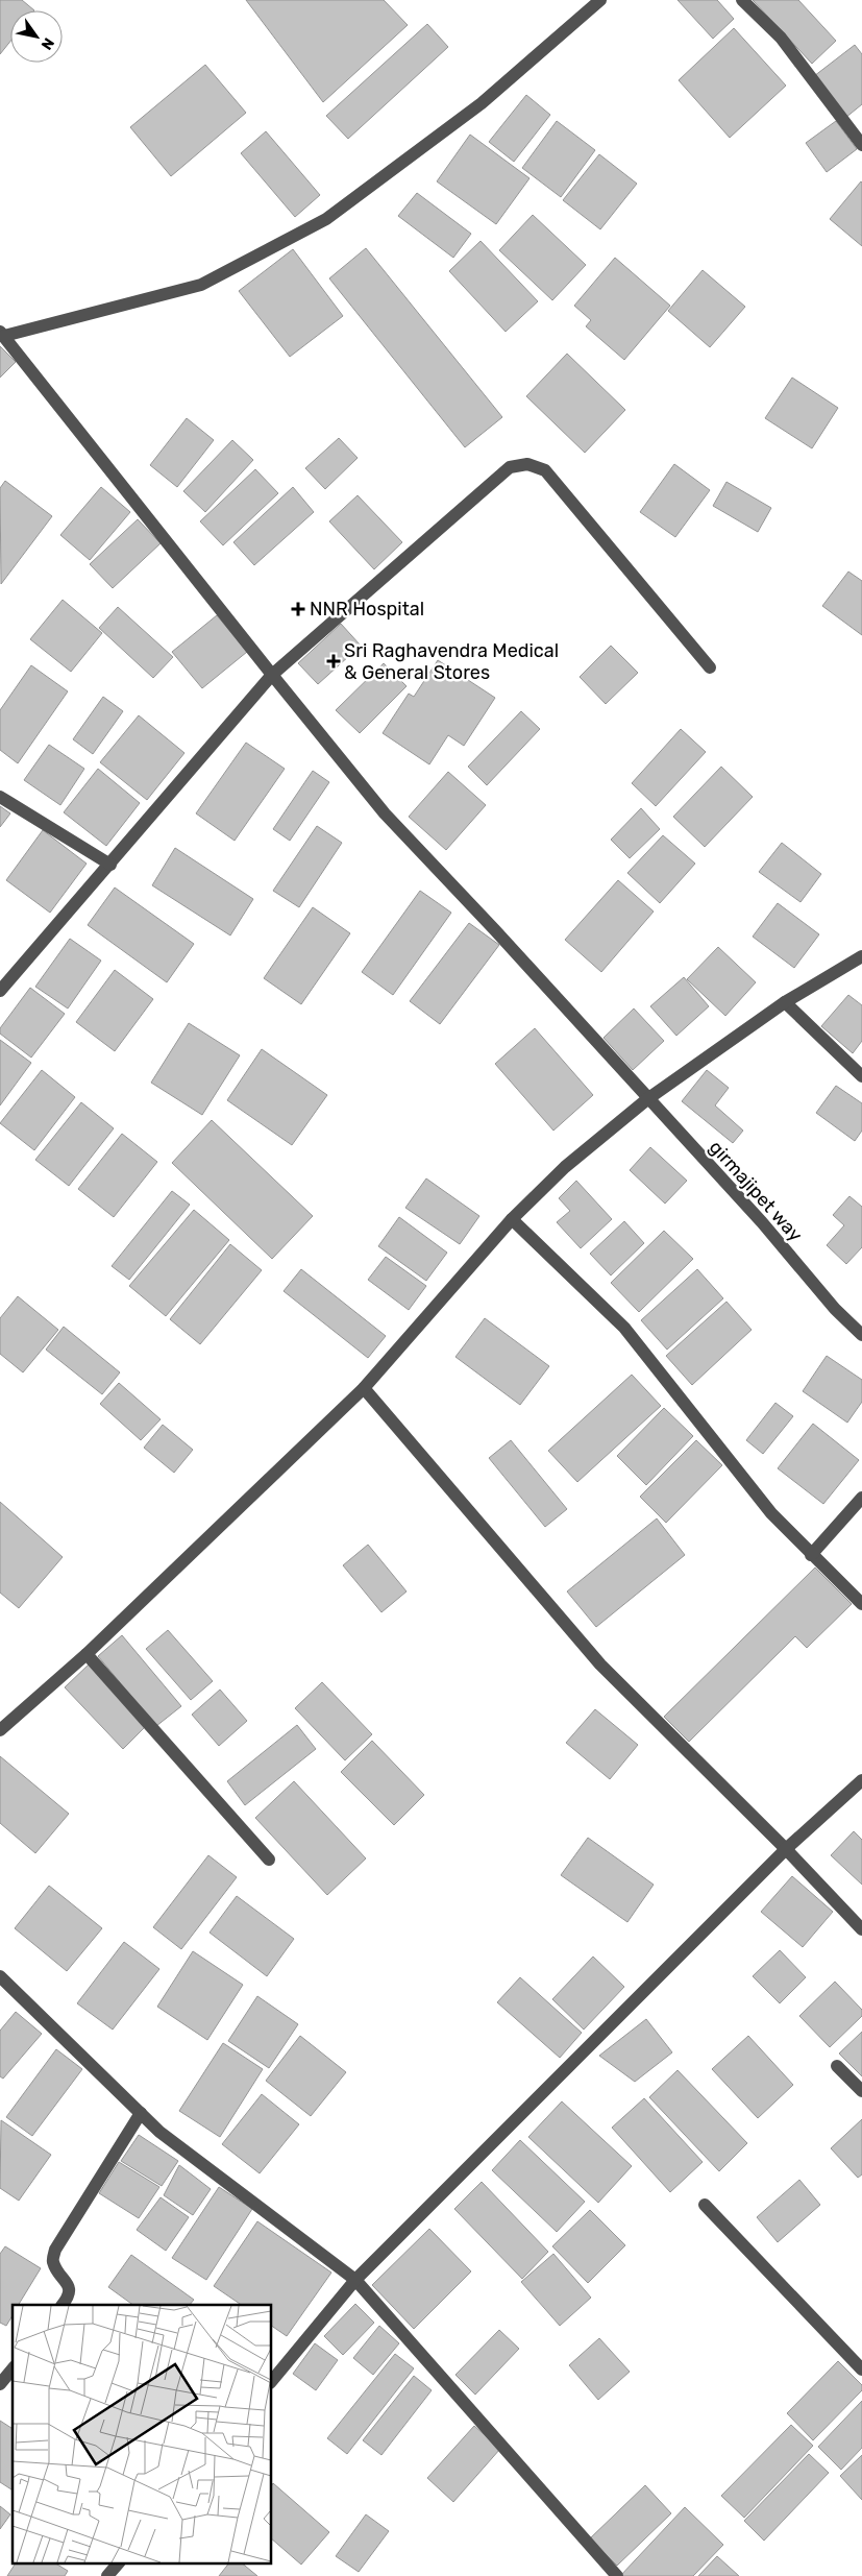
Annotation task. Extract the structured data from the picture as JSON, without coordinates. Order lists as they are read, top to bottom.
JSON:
{
  "streets": {
    "street": ["girmajipet way"]
  },
  "places": {
    "health": ["NNR Hospital", "Sri Raghavendra Medical & General Stores"]
  },
  "north": "bottom right"
}
